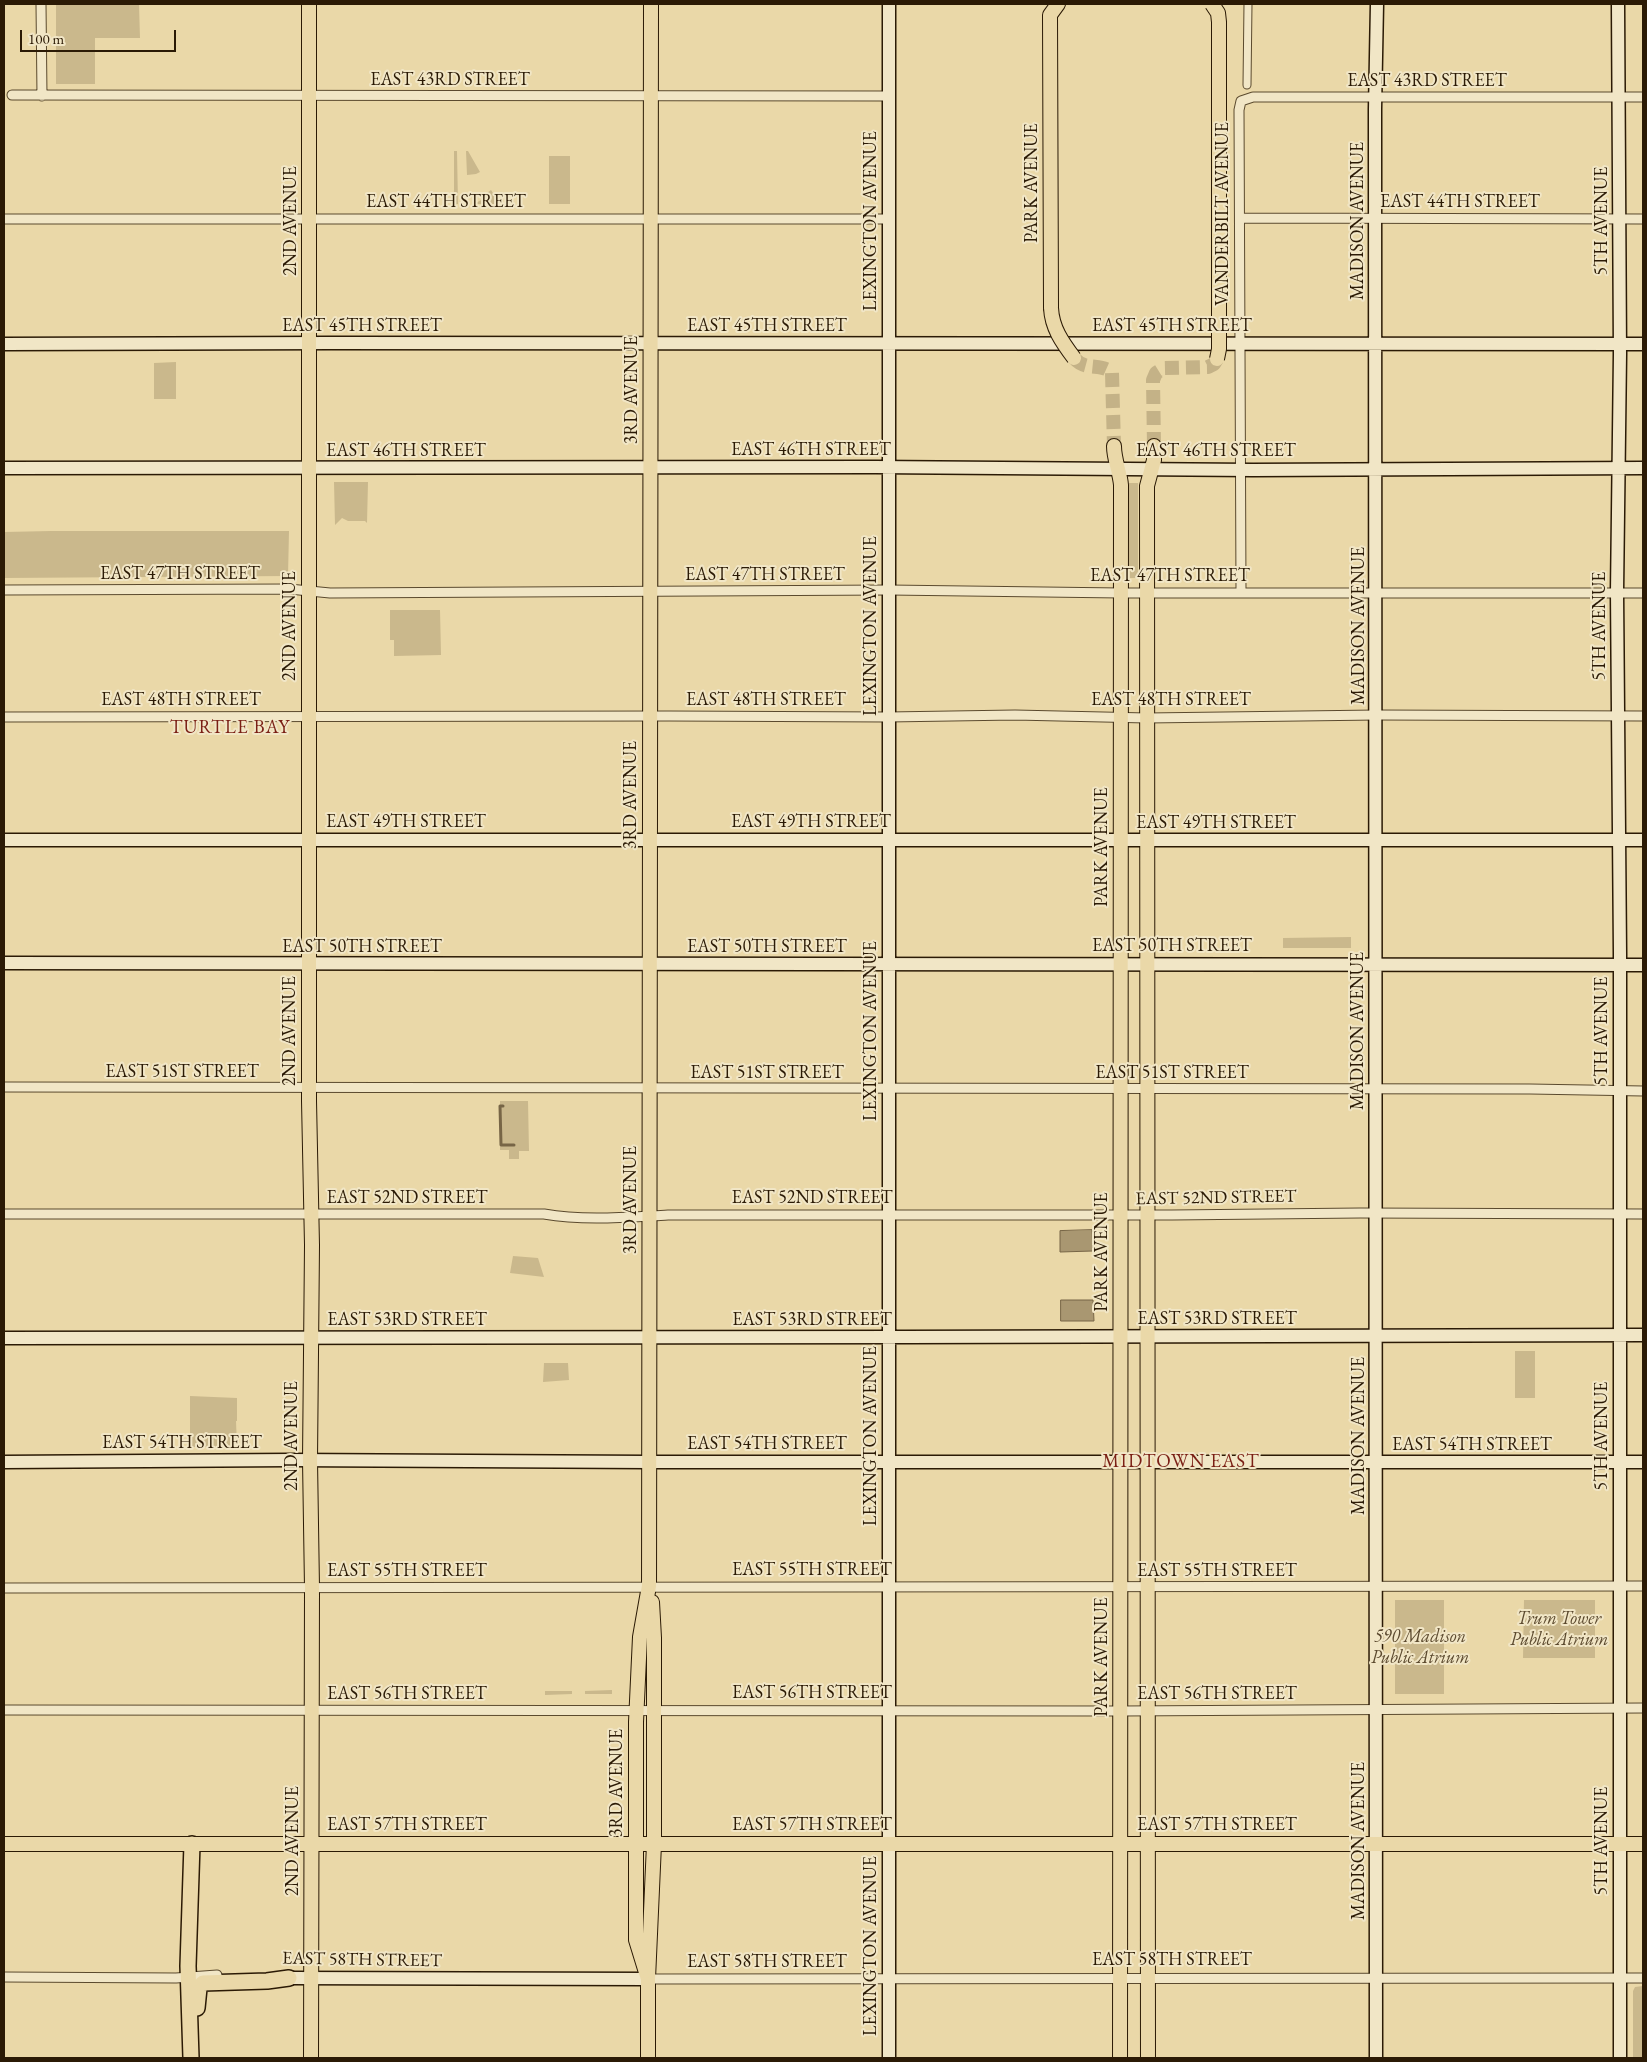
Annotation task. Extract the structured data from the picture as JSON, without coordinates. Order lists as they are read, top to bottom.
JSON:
{
  "streets": {
    "main road": [
      "PARK AVENUE",
      "2ND AVENUE",
      "LEXINGTON AVENUE",
      "MADISON AVENUE",
      "5TH AVENUE",
      "EAST 45TH STREET",
      "3RD AVENUE",
      "EAST 46TH STREET",
      "EAST 49TH STREET",
      "EAST 50TH STREET",
      "EAST 53RD STREET",
      "EAST 54TH STREET",
      "EAST 57TH STREET",
      "EAST 58TH STREET"
    ],
    "street": [
      "EAST 43RD STREET",
      "EAST 44TH STREET",
      "VANDERBILT AVENUE",
      "EAST 47TH STREET",
      "EAST 48TH STREET",
      "EAST 51ST STREET",
      "EAST 52ND STREET",
      "EAST 55TH STREET",
      "EAST 56TH STREET"
    ]
  },
  "crossings": [
    ["EAST 43RD STREET", "VANDERBILT AVENUE"],
    ["EAST 43RD STREET", "2ND AVENUE"],
    ["EAST 43RD STREET", "LEXINGTON AVENUE"],
    ["EAST 43RD STREET", "MADISON AVENUE"],
    ["EAST 43RD STREET", "5TH AVENUE"],
    ["EAST 43RD STREET", "3RD AVENUE"],
    ["PARK AVENUE", "EAST 46TH STREET"],
    ["PARK AVENUE", "EAST 47TH STREET"],
    ["PARK AVENUE", "EAST 48TH STREET"],
    ["PARK AVENUE", "EAST 49TH STREET"],
    ["PARK AVENUE", "EAST 50TH STREET"],
    ["PARK AVENUE", "EAST 51ST STREET"],
    ["PARK AVENUE", "EAST 52ND STREET"],
    ["PARK AVENUE", "EAST 53RD STREET"],
    ["PARK AVENUE", "EAST 54TH STREET"],
    ["PARK AVENUE", "EAST 55TH STREET"],
    ["PARK AVENUE", "EAST 56TH STREET"],
    ["PARK AVENUE", "EAST 57TH STREET"],
    ["PARK AVENUE", "EAST 58TH STREET"],
    ["EAST 44TH STREET", "VANDERBILT AVENUE"],
    ["EAST 44TH STREET", "2ND AVENUE"],
    ["EAST 44TH STREET", "LEXINGTON AVENUE"],
    ["EAST 44TH STREET", "MADISON AVENUE"],
    ["EAST 44TH STREET", "5TH AVENUE"],
    ["EAST 44TH STREET", "3RD AVENUE"],
    ["VANDERBILT AVENUE", "EAST 45TH STREET"],
    ["VANDERBILT AVENUE", "EAST 46TH STREET"],
    ["VANDERBILT AVENUE", "EAST 47TH STREET"],
    ["2ND AVENUE", "EAST 45TH STREET"],
    ["2ND AVENUE", "EAST 46TH STREET"],
    ["2ND AVENUE", "EAST 47TH STREET"],
    ["2ND AVENUE", "EAST 48TH STREET"],
    ["2ND AVENUE", "EAST 49TH STREET"],
    ["2ND AVENUE", "EAST 50TH STREET"],
    ["2ND AVENUE", "EAST 51ST STREET"],
    ["2ND AVENUE", "EAST 52ND STREET"],
    ["2ND AVENUE", "EAST 53RD STREET"],
    ["2ND AVENUE", "EAST 54TH STREET"],
    ["2ND AVENUE", "EAST 55TH STREET"],
    ["2ND AVENUE", "EAST 56TH STREET"],
    ["2ND AVENUE", "EAST 57TH STREET"],
    ["2ND AVENUE", "EAST 58TH STREET"],
    ["LEXINGTON AVENUE", "EAST 45TH STREET"],
    ["LEXINGTON AVENUE", "EAST 46TH STREET"],
    ["LEXINGTON AVENUE", "EAST 47TH STREET"],
    ["LEXINGTON AVENUE", "EAST 48TH STREET"],
    ["LEXINGTON AVENUE", "EAST 49TH STREET"],
    ["LEXINGTON AVENUE", "EAST 50TH STREET"],
    ["LEXINGTON AVENUE", "EAST 51ST STREET"],
    ["LEXINGTON AVENUE", "EAST 52ND STREET"],
    ["LEXINGTON AVENUE", "EAST 53RD STREET"],
    ["LEXINGTON AVENUE", "EAST 54TH STREET"],
    ["LEXINGTON AVENUE", "EAST 55TH STREET"],
    ["LEXINGTON AVENUE", "EAST 56TH STREET"],
    ["LEXINGTON AVENUE", "EAST 57TH STREET"],
    ["LEXINGTON AVENUE", "EAST 58TH STREET"],
    ["MADISON AVENUE", "EAST 45TH STREET"],
    ["MADISON AVENUE", "EAST 46TH STREET"],
    ["MADISON AVENUE", "EAST 47TH STREET"],
    ["MADISON AVENUE", "EAST 48TH STREET"],
    ["MADISON AVENUE", "EAST 49TH STREET"],
    ["MADISON AVENUE", "EAST 50TH STREET"],
    ["MADISON AVENUE", "EAST 51ST STREET"],
    ["MADISON AVENUE", "EAST 52ND STREET"],
    ["MADISON AVENUE", "EAST 53RD STREET"],
    ["MADISON AVENUE", "EAST 54TH STREET"],
    ["MADISON AVENUE", "EAST 55TH STREET"],
    ["MADISON AVENUE", "EAST 56TH STREET"],
    ["MADISON AVENUE", "EAST 57TH STREET"],
    ["MADISON AVENUE", "EAST 58TH STREET"],
    ["5TH AVENUE", "EAST 45TH STREET"],
    ["5TH AVENUE", "EAST 46TH STREET"],
    ["5TH AVENUE", "EAST 47TH STREET"],
    ["5TH AVENUE", "EAST 48TH STREET"],
    ["5TH AVENUE", "EAST 49TH STREET"],
    ["5TH AVENUE", "EAST 50TH STREET"],
    ["5TH AVENUE", "EAST 51ST STREET"],
    ["5TH AVENUE", "EAST 52ND STREET"],
    ["5TH AVENUE", "EAST 53RD STREET"],
    ["5TH AVENUE", "EAST 54TH STREET"],
    ["5TH AVENUE", "EAST 55TH STREET"],
    ["5TH AVENUE", "EAST 56TH STREET"],
    ["5TH AVENUE", "EAST 57TH STREET"],
    ["5TH AVENUE", "EAST 58TH STREET"],
    ["EAST 45TH STREET", "3RD AVENUE"],
    ["3RD AVENUE", "EAST 46TH STREET"],
    ["3RD AVENUE", "EAST 47TH STREET"],
    ["3RD AVENUE", "EAST 48TH STREET"],
    ["3RD AVENUE", "EAST 49TH STREET"],
    ["3RD AVENUE", "EAST 50TH STREET"],
    ["3RD AVENUE", "EAST 51ST STREET"],
    ["3RD AVENUE", "EAST 52ND STREET"],
    ["3RD AVENUE", "EAST 53RD STREET"],
    ["3RD AVENUE", "EAST 54TH STREET"],
    ["3RD AVENUE", "EAST 55TH STREET"],
    ["3RD AVENUE", "EAST 56TH STREET"],
    ["3RD AVENUE", "EAST 57TH STREET"],
    ["3RD AVENUE", "EAST 58TH STREET"]
  ],
  "districts": ["TURTLE BAY", "MIDTOWN EAST"],
  "parks": ["Trum Tower Public Atrium", "590 Madison Public Atrium"],
  "scale_bar": "100 m"
}
